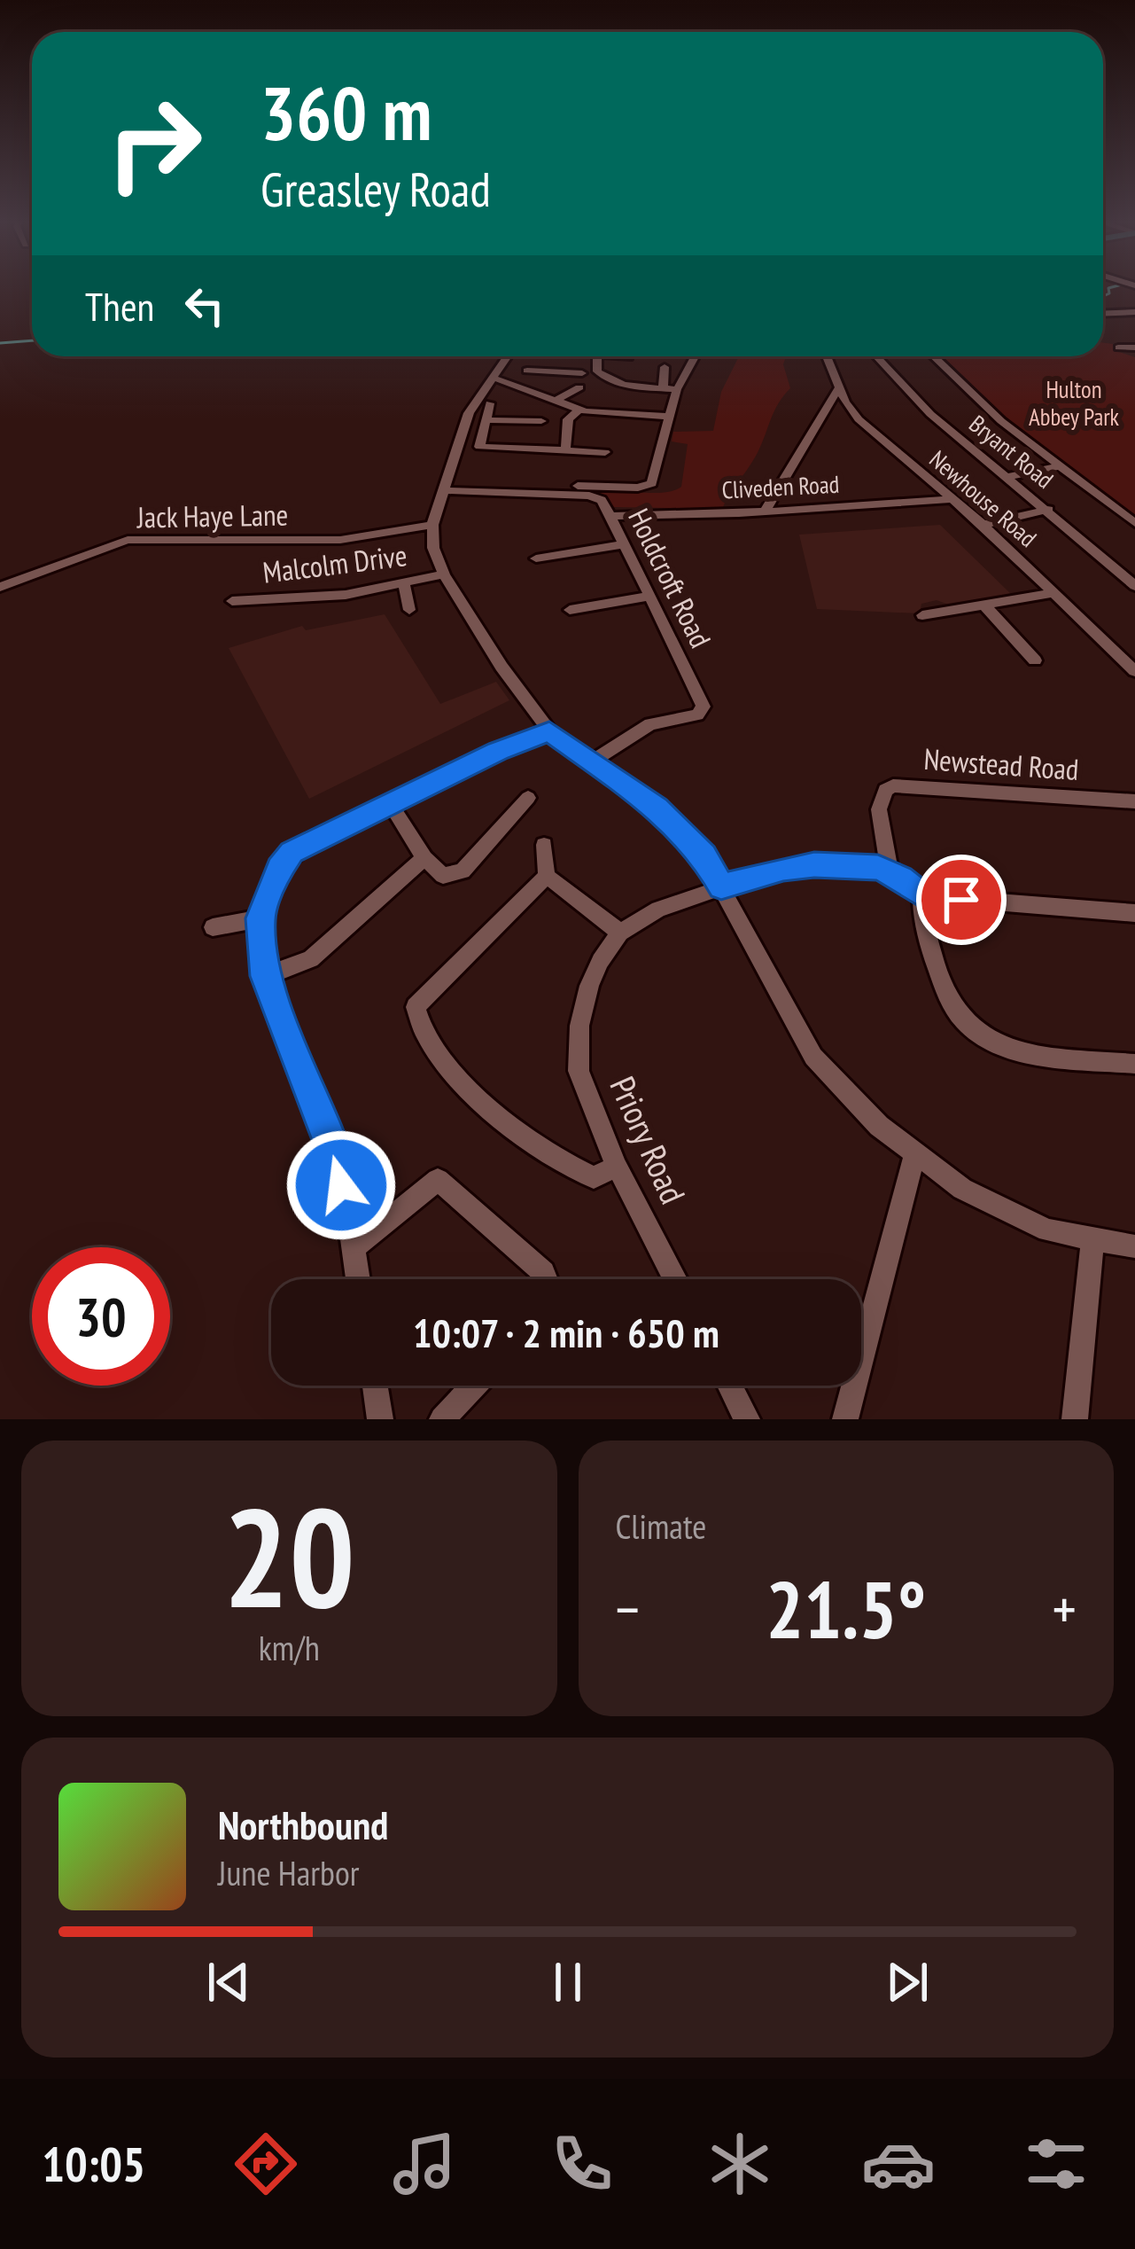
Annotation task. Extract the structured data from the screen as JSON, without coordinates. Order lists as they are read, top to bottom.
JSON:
{
  "streets": {
    "street": [
      "Bryant Road",
      "Cliveden Road",
      "Newhouse Road",
      "Jack Haye Lane",
      "Malcolm Drive",
      "Holdcroft Road",
      "Newstead Road",
      "Priory Road"
    ]
  },
  "crossings": [
    ["Cliveden Road", "Newhouse Road"],
    ["Cliveden Road", "Holdcroft Road"],
    ["Newstead Road", "Priory Road"]
  ],
  "parks": ["Hulton Abbey Park"],
  "page": {
    "turn": ["360 m", "Greasley Road"],
    "then": "Then",
    "limit": "30",
    "trip": "10:07 · 2 min · 650 m",
    "tile": [
      ["20", "km/h"],
      "Climate"
    ],
    "heat": ["−", "21.5°", "+"],
    "song": ["Northbound", "June Harbor"],
    "tabs": "10:05"
  }
}
